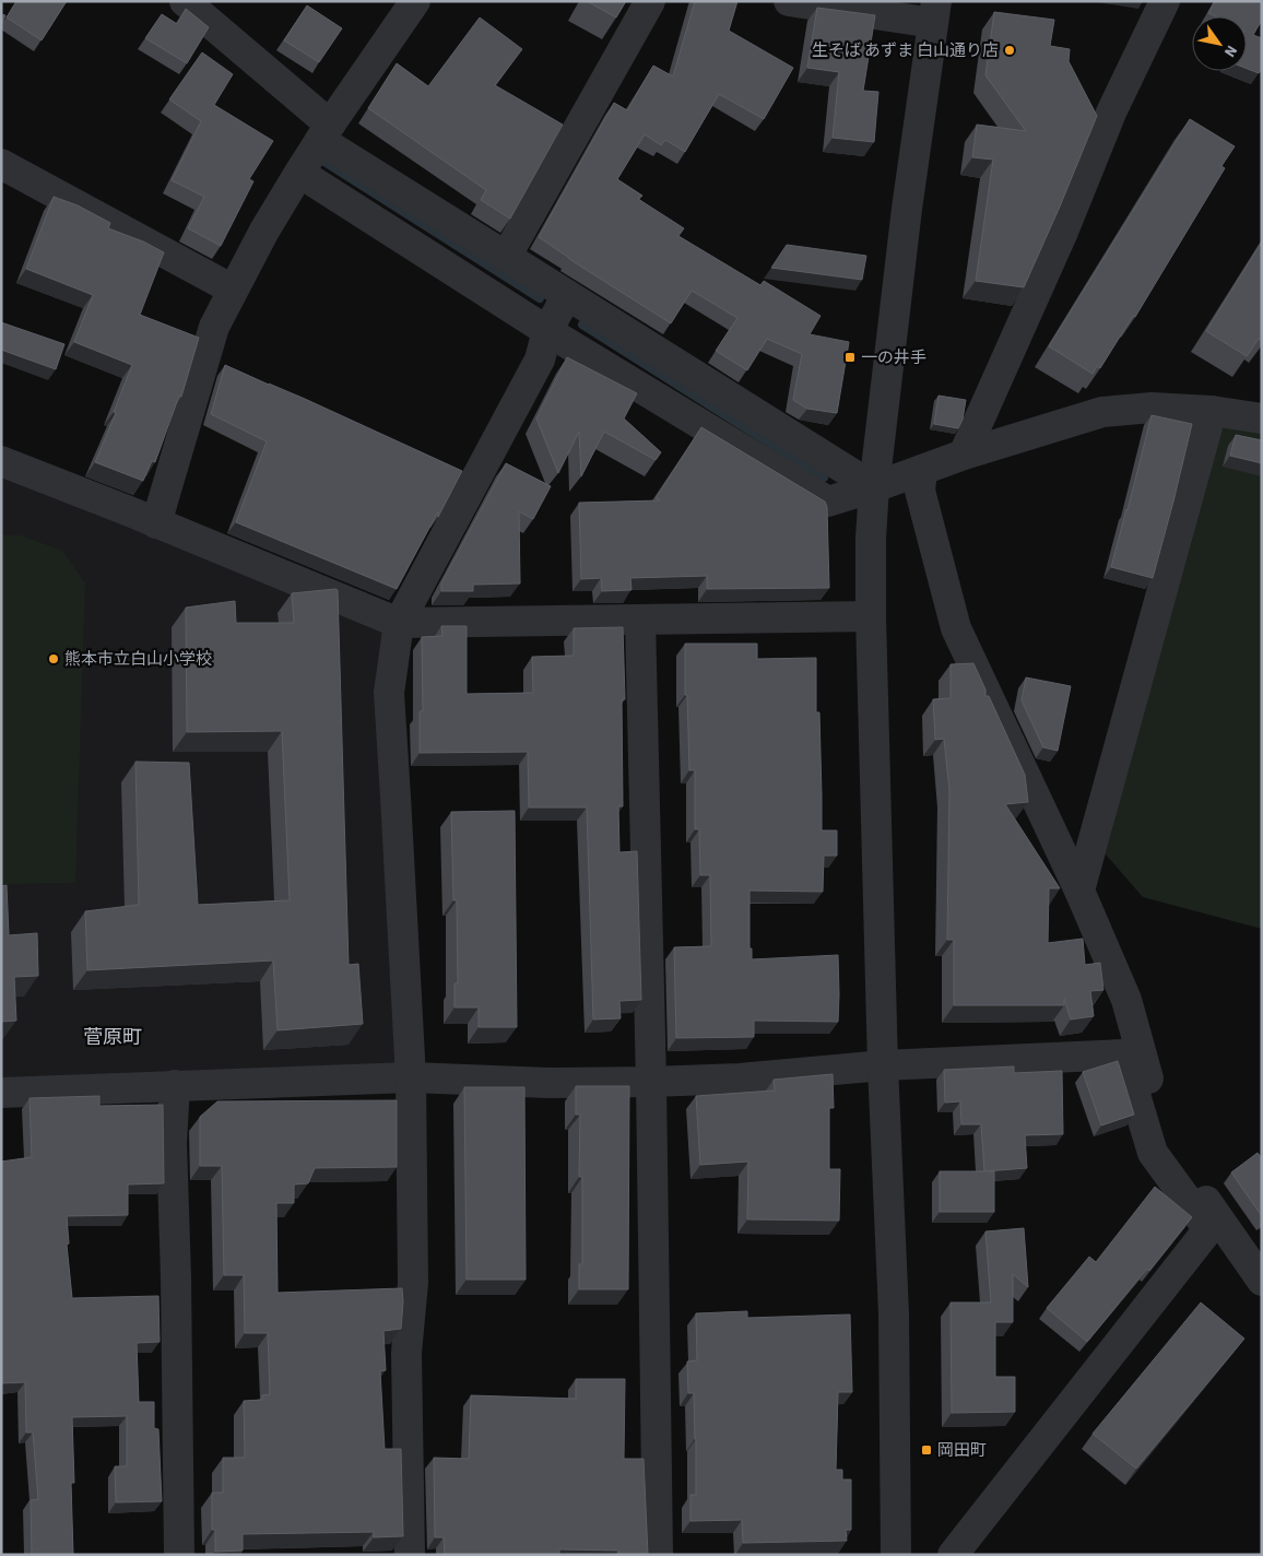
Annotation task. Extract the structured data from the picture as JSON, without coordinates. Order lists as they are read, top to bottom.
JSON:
{
  "districts": ["菅原町"],
  "places": {
    "other": ["生そば あずま 白山通り店", "熊本市立白山小学校"],
    "transit": ["一の井手", "岡田町"]
  },
  "north": "bottom right"
}
